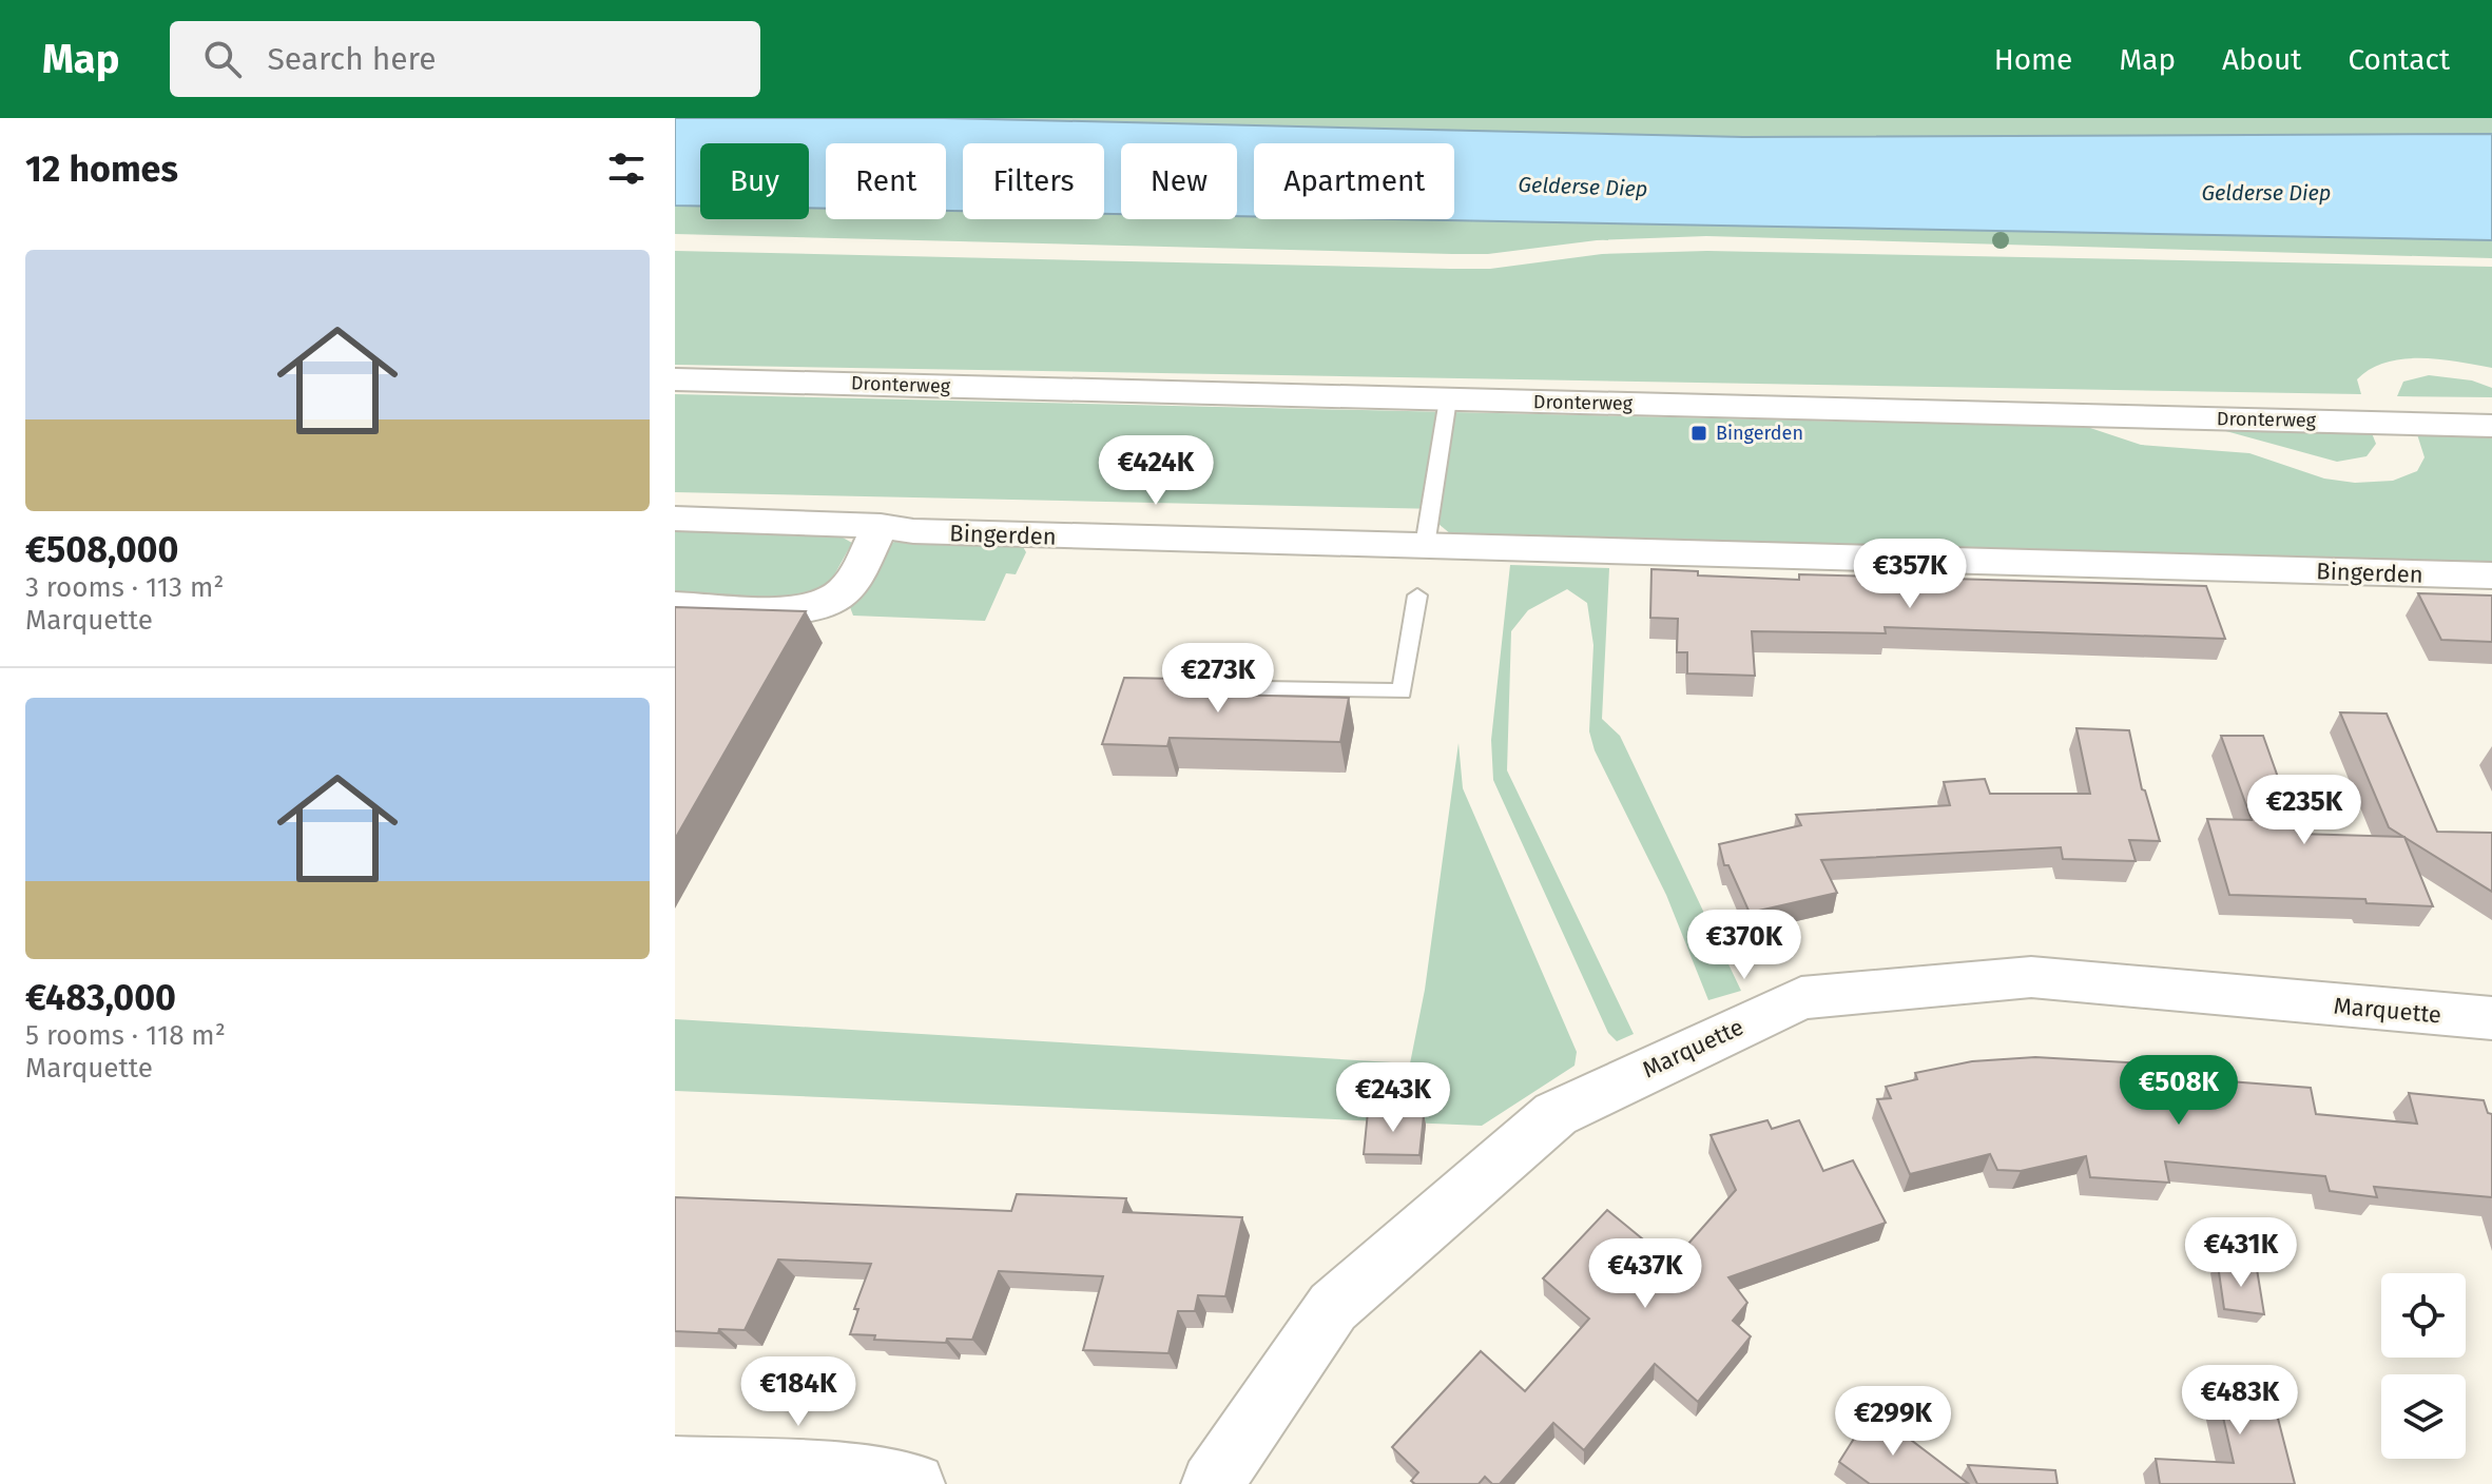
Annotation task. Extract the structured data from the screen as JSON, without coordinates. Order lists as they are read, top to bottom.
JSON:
{
  "streets": {
    "main road": ["Dronterweg"],
    "street": ["Bingerden", "Marquette"]
  },
  "water": ["Gelderse Diep"],
  "places": {
    "transit": ["Bingerden"]
  },
  "page": {
    "header": "Map",
    "search": "Search here",
    "nav": [
      "Home",
      "Map",
      "About",
      "Contact"
    ],
    "heading": "12 homes",
    "chip": [
      "Buy",
      "Rent",
      "Filters",
      "New",
      "Apartment"
    ],
    "list": [
      {
        "name": "€508,000",
        "note": "3 rooms · 113 m² · Marquette"
      },
      {
        "name": "€483,000",
        "note": "5 rooms · 118 m² · Marquette"
      }
    ],
    "price": [
      "€424K",
      "€357K",
      "€273K",
      "€235K",
      "€370K",
      "€508K",
      "€243K",
      "€431K",
      "€437K",
      "€184K",
      "€483K",
      "€299K"
    ]
  }
}
